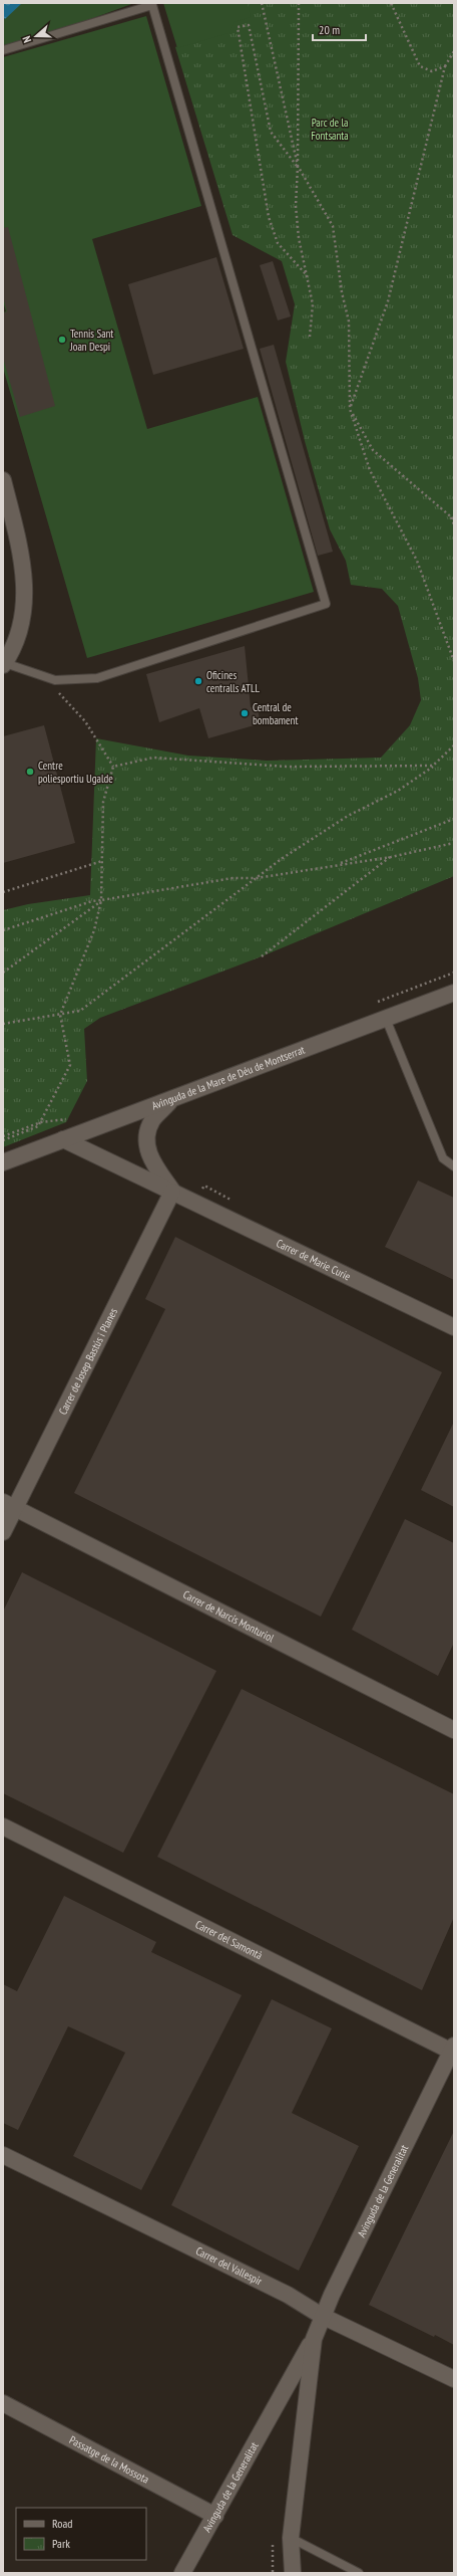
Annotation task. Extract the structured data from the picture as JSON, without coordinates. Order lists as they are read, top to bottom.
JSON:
{
  "streets": {
    "street": [
      "Avinguda de la Mare de Déu de Montserrat",
      "Carrer de Marie Curie",
      "Carrer de Josep Bastús i Planes",
      "Carrer de Narcís Monturiol",
      "Carrer del Samontà",
      "Avinguda de la Generalitat",
      "Carrer del Vallespir",
      "Passatge de la Mossota"
    ]
  },
  "crossings": [
    ["Avinguda de la Mare de Déu de Montserrat", "Carrer de Marie Curie"],
    ["Carrer de Marie Curie", "Carrer de Josep Bastús i Planes"],
    ["Carrer de Josep Bastús i Planes", "Carrer de Narcís Monturiol"],
    ["Carrer del Samontà", "Avinguda de la Generalitat"],
    ["Avinguda de la Generalitat", "Carrer del Vallespir"],
    ["Avinguda de la Generalitat", "Passatge de la Mossota"]
  ],
  "parks": ["Parc de la Fontsanta"],
  "places": [
    "Tennis Sant Joan Despi",
    "Oficines centralls ATLL",
    "Central de bombament",
    "Centre poliesportiu Ugalde"
  ],
  "legend": ["Road", "Park"],
  "scale_bar": "20 m",
  "north": "left"
}
